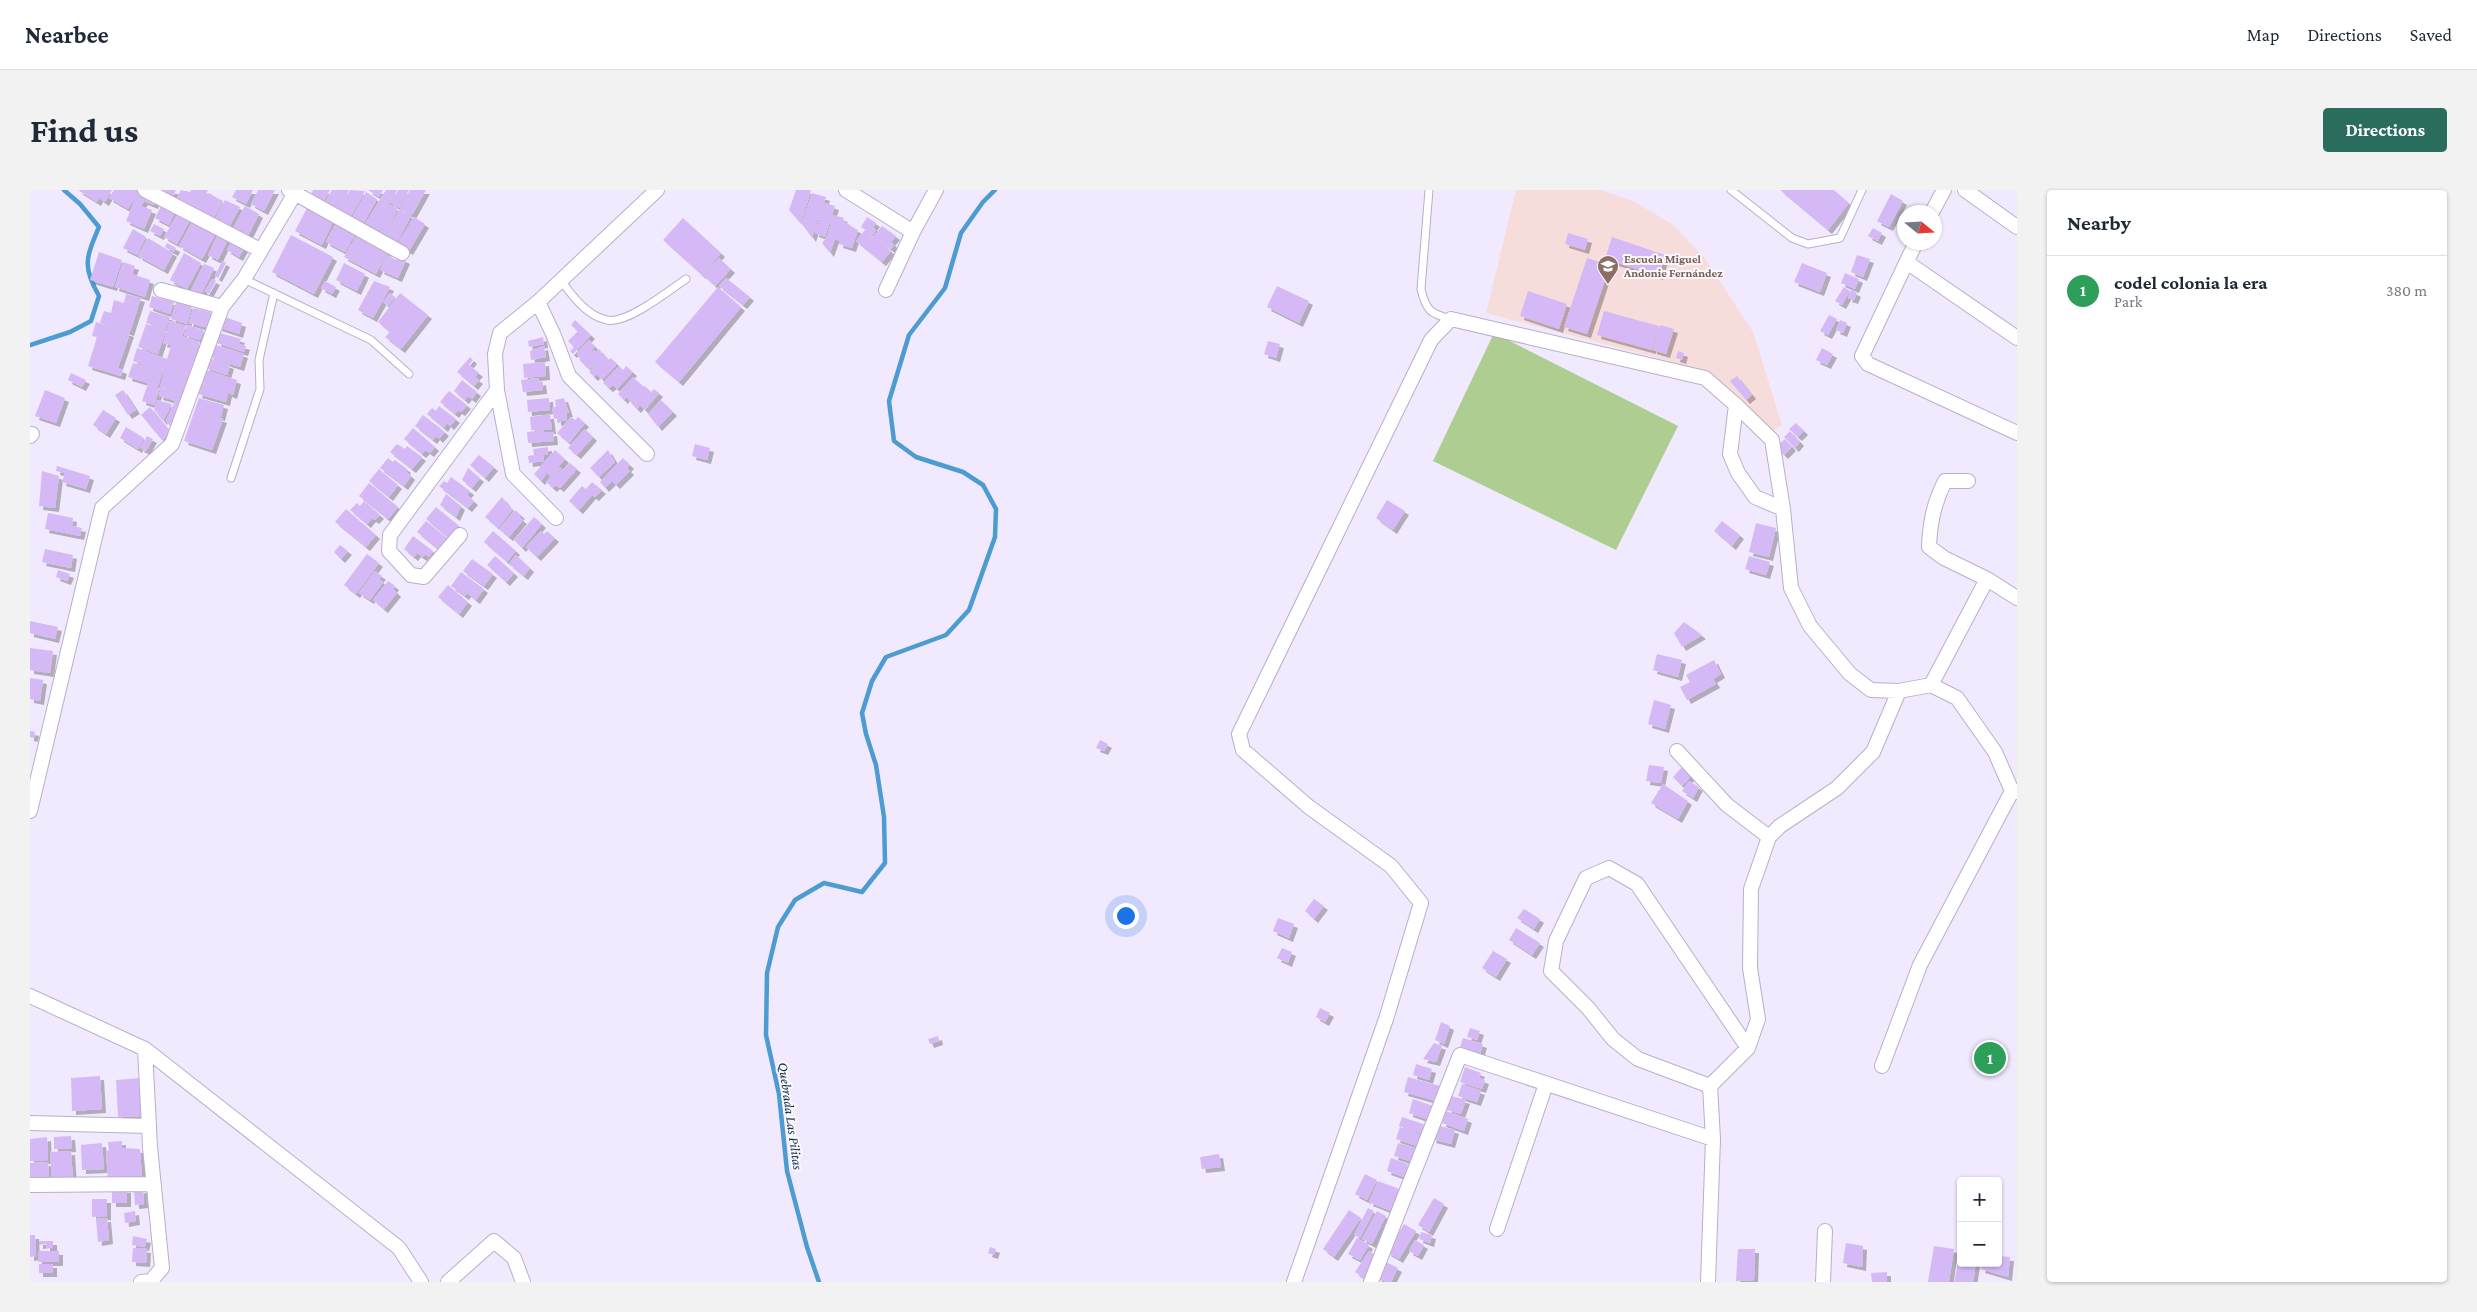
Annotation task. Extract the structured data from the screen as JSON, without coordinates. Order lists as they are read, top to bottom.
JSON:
{
  "water": ["Quebrada Las Pilitas"],
  "places": {
    "school or university": ["Escuela Miguel Andonie Fernández"]
  },
  "north": "right",
  "page": {
    "header": "Nearbee",
    "nav": ["Map", "Directions", "Saved"],
    "buttons": "Directions",
    "title": "Find us",
    "heading": "Nearby",
    "list": [
      {
        "mark": "1",
        "name": "codel colonia la era",
        "note": "Park",
        "value": "380 m"
      }
    ],
    "pins": "1",
    "map_buttons": ["+", "−"]
  }
}
